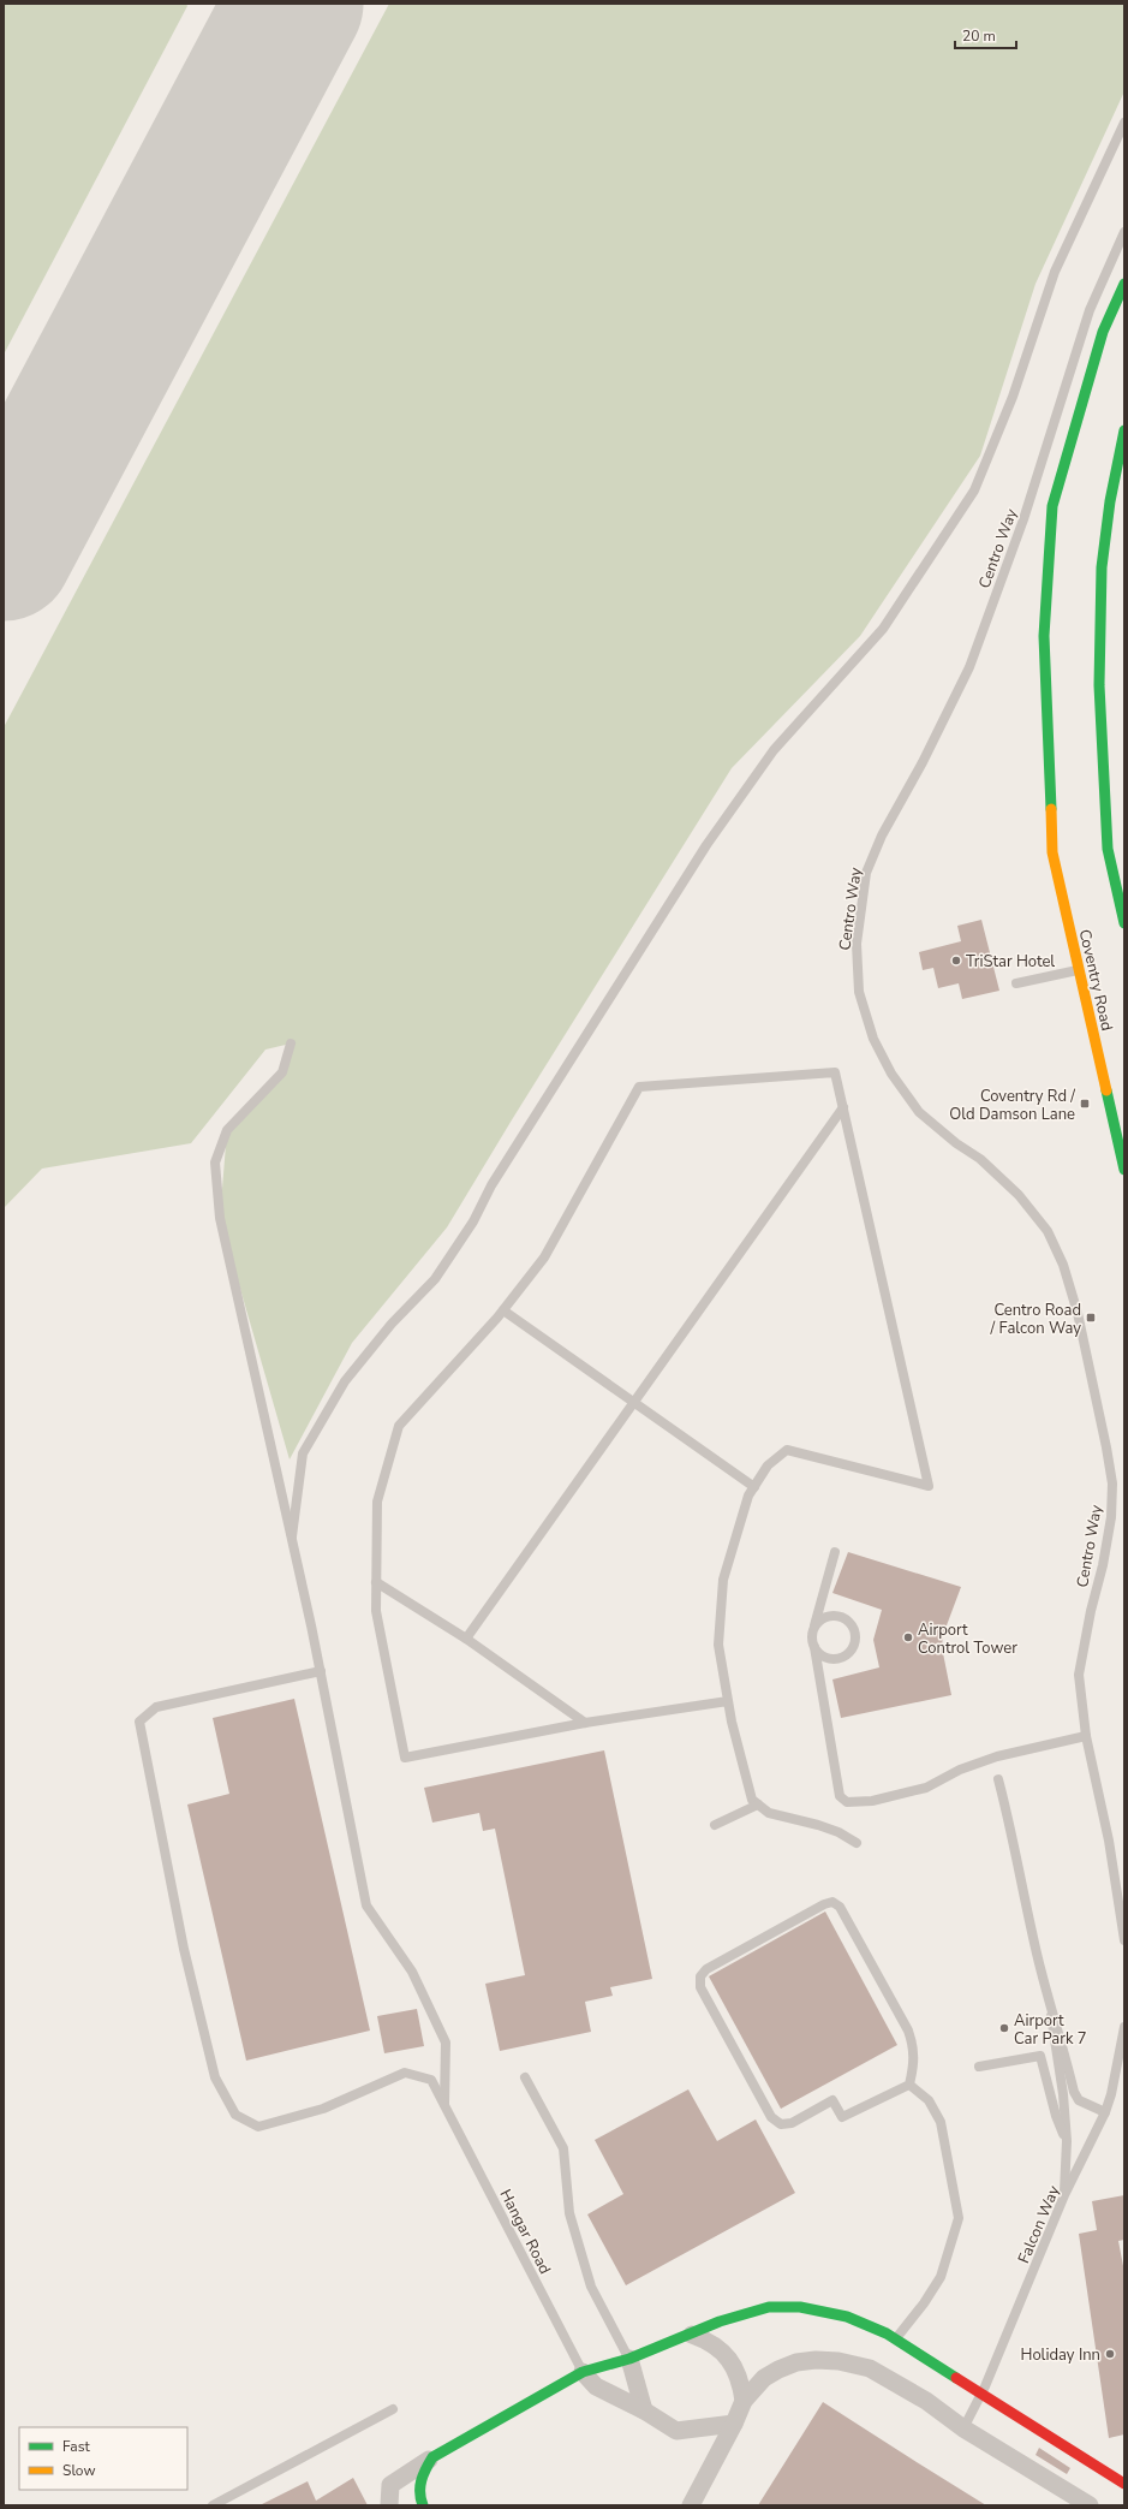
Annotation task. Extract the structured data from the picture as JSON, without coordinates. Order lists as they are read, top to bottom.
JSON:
{
  "streets": {
    "main road": ["Coventry Road"],
    "lane": ["Centro Way", "Falcon Way", "Hangar Road"]
  },
  "places": {
    "other": [
      "TriStar Hotel",
      "Airport Control Tower",
      "Airport Car Park 7",
      "Holiday Inn"
    ],
    "transit": ["Coventry Rd / Old Damson Lane", "Centro Road / Falcon Way"]
  },
  "legend": ["Fast", "Slow"],
  "scale_bar": "20 m"
}
